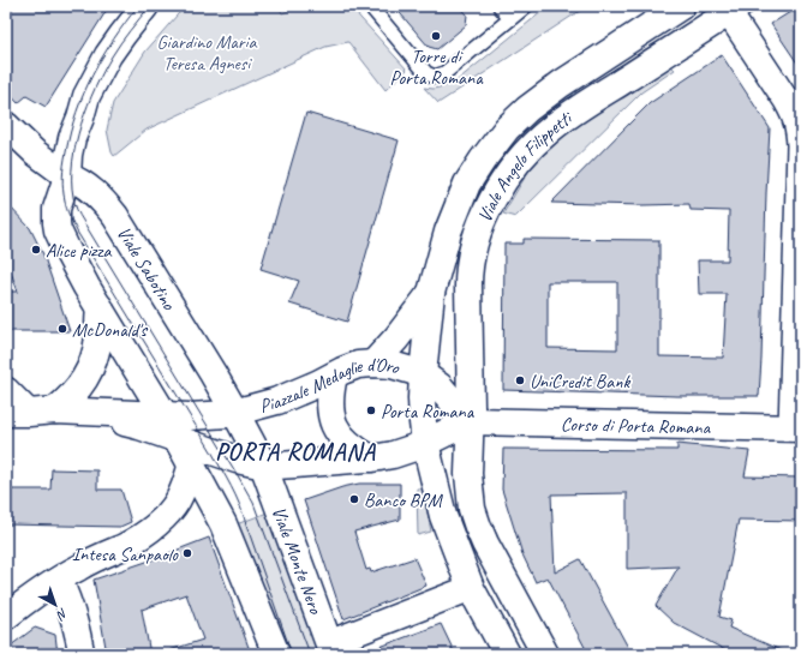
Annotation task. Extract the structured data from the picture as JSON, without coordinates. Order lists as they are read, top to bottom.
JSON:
{
  "streets": {
    "main road": [
      "Viale Angelo Filippetti",
      "Viale Sabotino",
      "Piazzale Medaglie d'Oro",
      "Corso di Porta Romana",
      "Viale Monte Nero"
    ]
  },
  "crossings": [
    ["Viale Angelo Filippetti", "Piazzale Medaglie d'Oro"],
    ["Viale Angelo Filippetti", "Corso di Porta Romana"],
    ["Viale Sabotino", "Piazzale Medaglie d'Oro"],
    ["Piazzale Medaglie d'Oro", "Corso di Porta Romana"],
    ["Piazzale Medaglie d'Oro", "Viale Monte Nero"]
  ],
  "districts": ["PORTA ROMANA"],
  "parks": ["Giardino Maria Teresa Agnesi"],
  "places": [
    "Torre di Porta Romana",
    "Alice pizza",
    "McDonald's",
    "UniCredit Bank",
    "Porta Romana",
    "Banco BPM",
    "Intesa Sanpaolo"
  ],
  "north": "bottom right"
}
